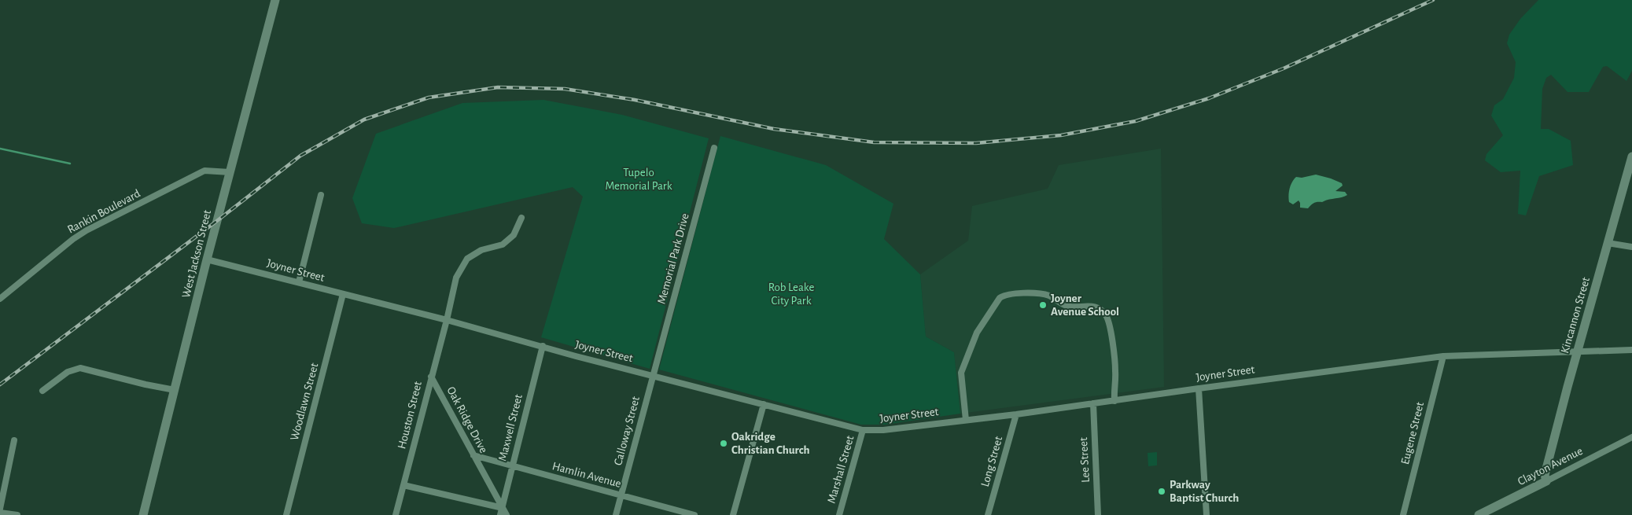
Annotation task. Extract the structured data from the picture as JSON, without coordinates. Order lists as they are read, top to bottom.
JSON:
{
  "streets": {
    "street": [
      "Rankin Boulevard",
      "West Jackson Street",
      "Memorial Park Drive",
      "Joyner Street",
      "Kincannon Street",
      "Woodlawn Street",
      "Houston Street",
      "Oak Ridge Drive",
      "Maxwell Street",
      "Calloway Street",
      "Eugene Street",
      "Lee Street",
      "Long Street",
      "Clayton Avenue",
      "Marshall Street",
      "Hamlin Avenue"
    ]
  },
  "crossings": [
    ["Rankin Boulevard", "West Jackson Street"],
    ["West Jackson Street", "Joyner Street"],
    ["Memorial Park Drive", "Joyner Street"],
    ["Memorial Park Drive", "Calloway Street"],
    ["Joyner Street", "Kincannon Street"],
    ["Joyner Street", "Woodlawn Street"],
    ["Joyner Street", "Houston Street"],
    ["Joyner Street", "Maxwell Street"],
    ["Joyner Street", "Calloway Street"],
    ["Joyner Street", "Eugene Street"],
    ["Joyner Street", "Lee Street"],
    ["Joyner Street", "Long Street"],
    ["Joyner Street", "Marshall Street"],
    ["Kincannon Street", "Clayton Avenue"],
    ["Houston Street", "Oak Ridge Drive"],
    ["Oak Ridge Drive", "Maxwell Street"],
    ["Oak Ridge Drive", "Hamlin Avenue"],
    ["Maxwell Street", "Hamlin Avenue"],
    ["Calloway Street", "Hamlin Avenue"]
  ],
  "parks": ["Tupelo Memorial Park", "Rob Leake City Park"],
  "places": ["Joyner Avenue School", "Oakridge Christian Church", "Parkway Baptist Church"]
}
